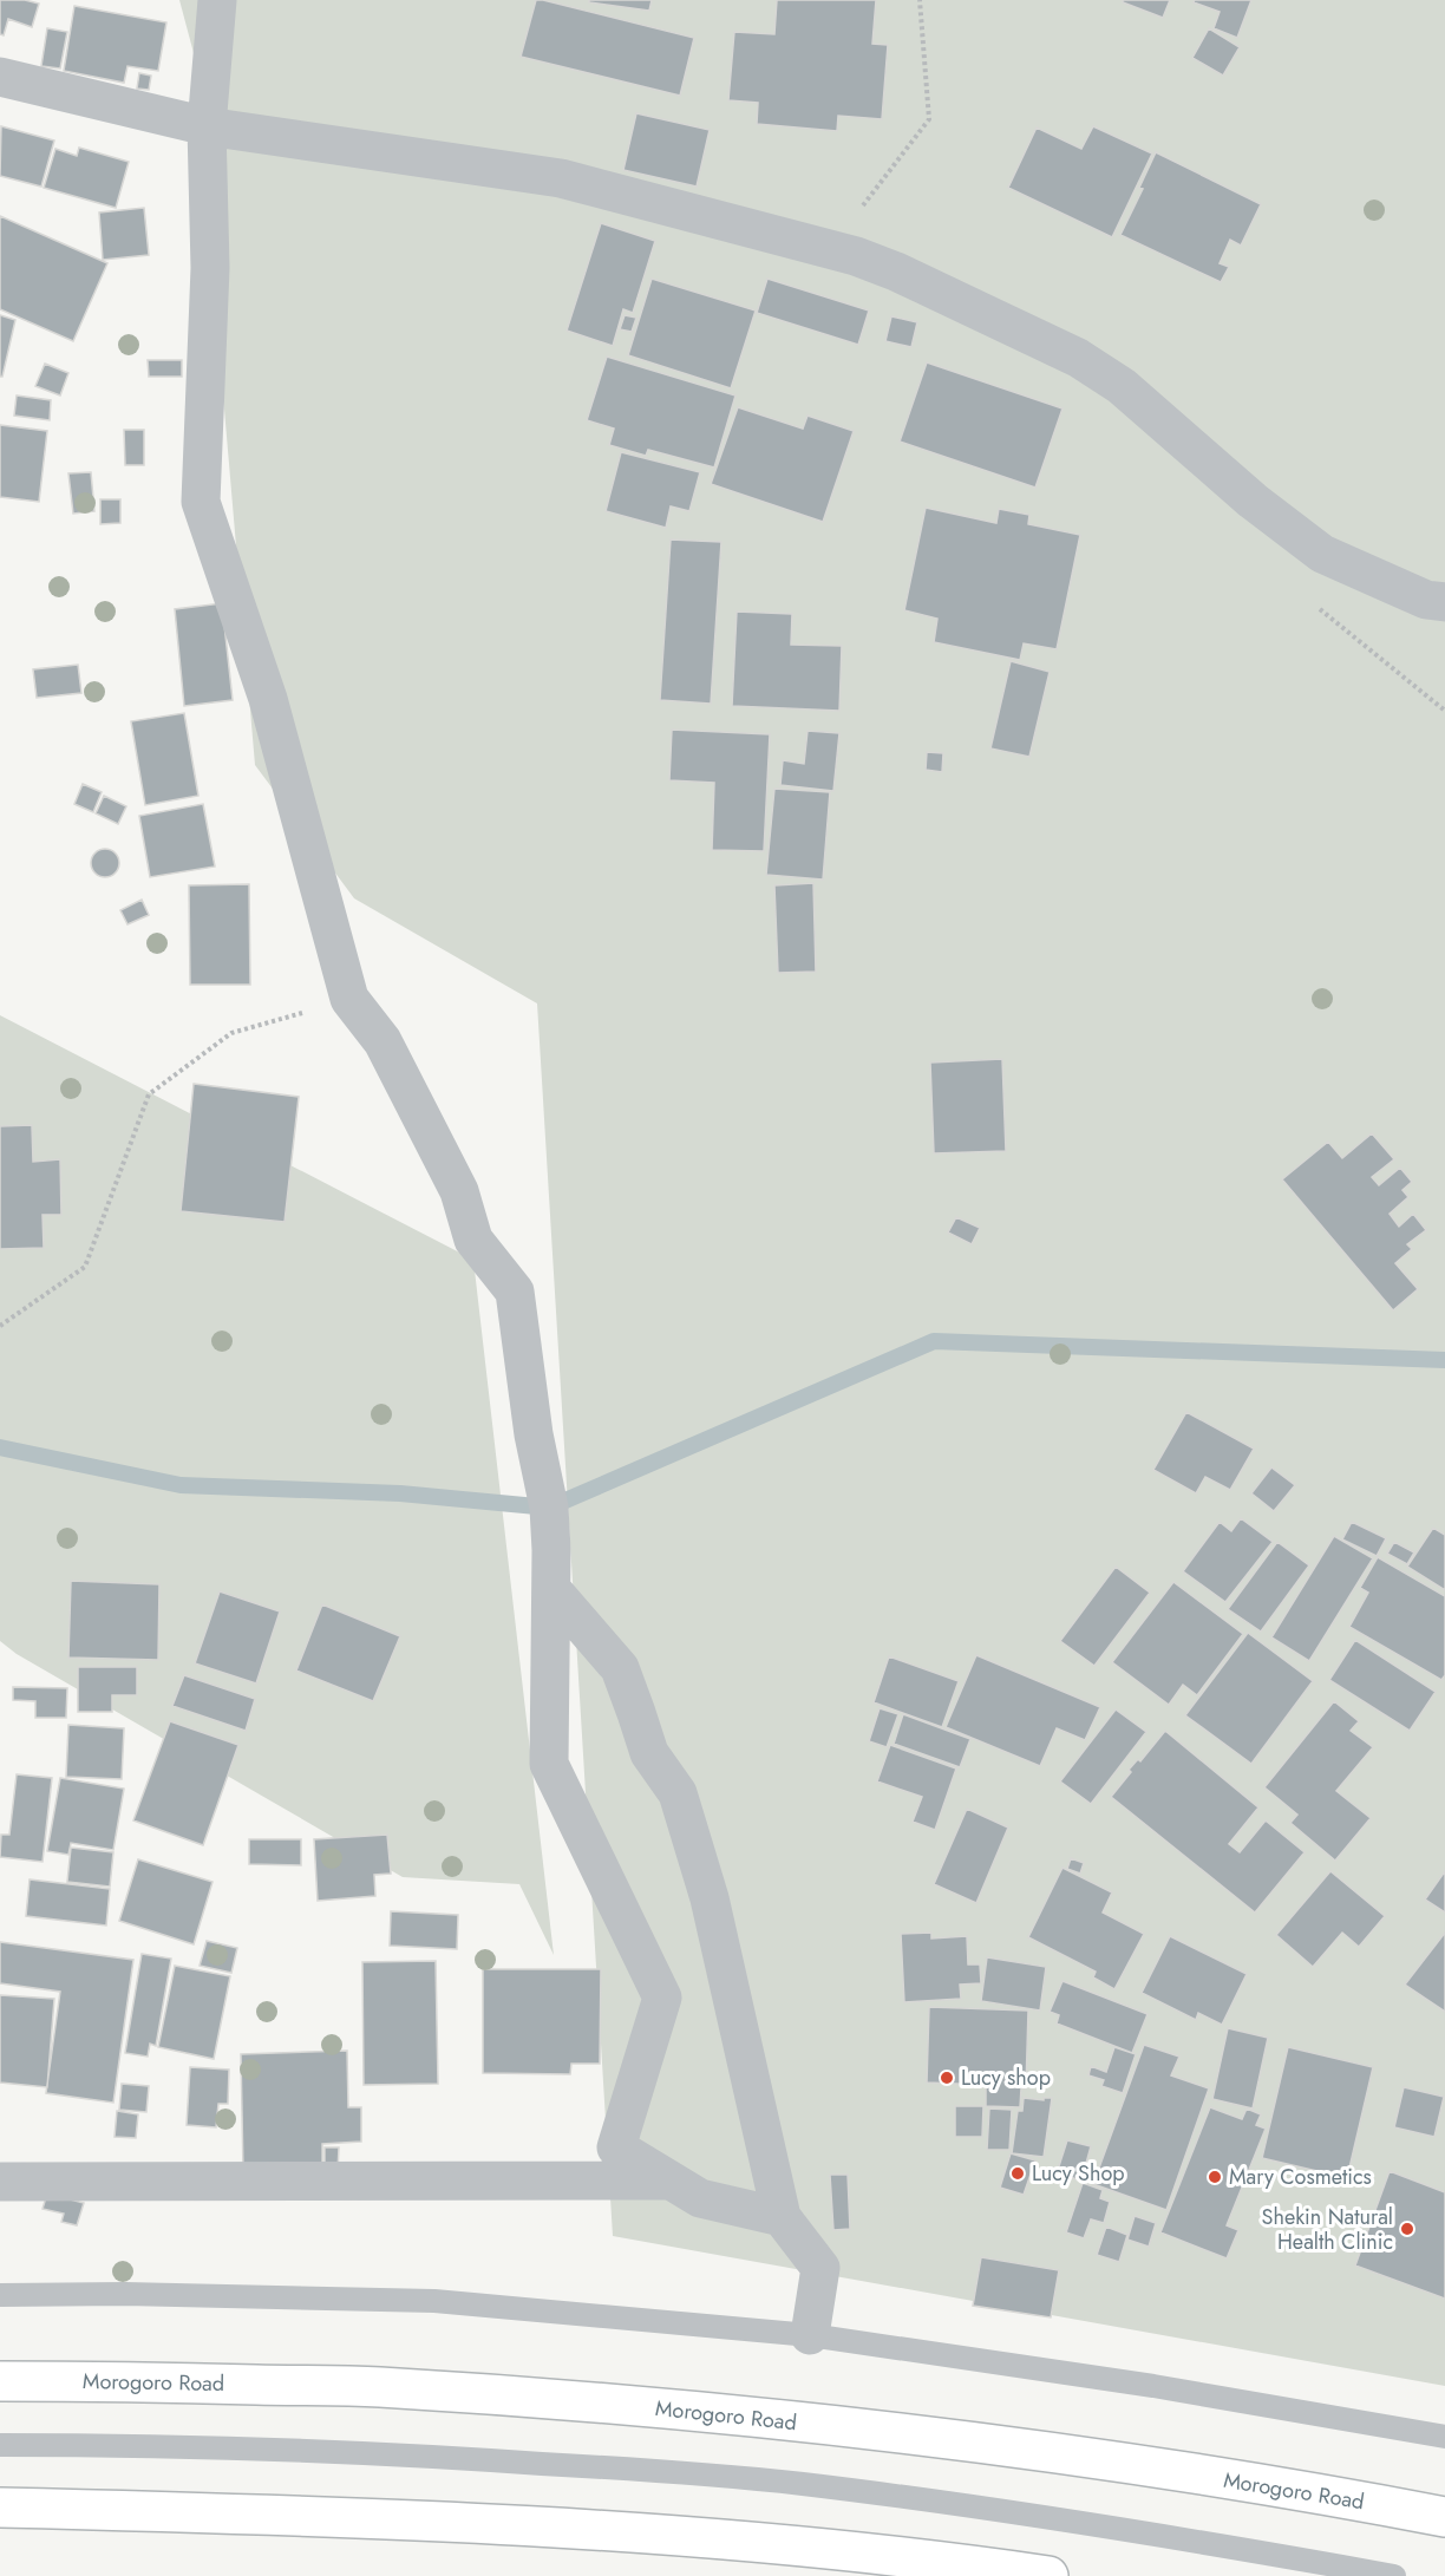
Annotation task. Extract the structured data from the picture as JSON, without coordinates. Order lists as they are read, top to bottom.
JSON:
{
  "streets": {
    "highway": ["Morogoro Road"]
  },
  "places": [
    "Lucy shop",
    "Lucy Shop",
    "Mary Cosmetics",
    "Shekin Natural Health Clinic"
  ]
}
